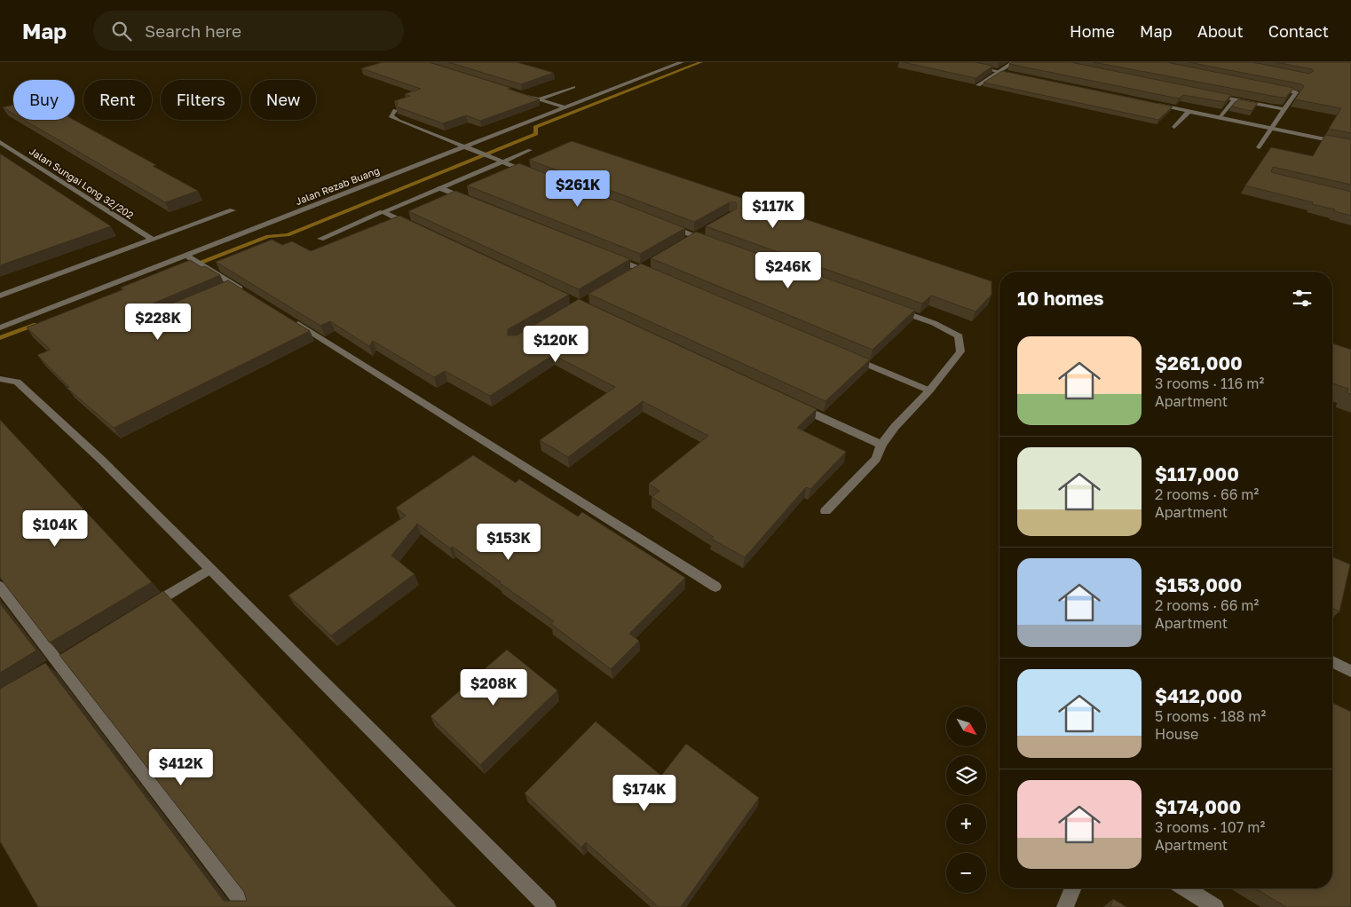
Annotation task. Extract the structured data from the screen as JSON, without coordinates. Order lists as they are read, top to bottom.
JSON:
{
  "streets": {
    "street": ["Jalan Sungai Long 32/202", "Jalan Rezab Buang"]
  },
  "north": "bottom right",
  "page": {
    "header": "Map",
    "search": "Search here",
    "nav": [
      "Home",
      "Map",
      "About",
      "Contact"
    ],
    "chip": [
      "Buy",
      "Rent",
      "Filters",
      "New"
    ],
    "price": [
      "$261K",
      "$117K",
      "$246K",
      "$228K",
      "$120K",
      "$104K",
      "$153K",
      "$208K",
      "$412K",
      "$174K"
    ],
    "heading": "10 homes",
    "list": [
      {
        "name": "$261,000",
        "note": "3 rooms · 116 m² · Apartment"
      },
      {
        "name": "$117,000",
        "note": "2 rooms · 66 m² · Apartment"
      },
      {
        "name": "$153,000",
        "note": "2 rooms · 66 m² · Apartment"
      },
      {
        "name": "$412,000",
        "note": "5 rooms · 188 m² · House"
      },
      {
        "name": "$174,000",
        "note": "3 rooms · 107 m² · Apartment"
      }
    ],
    "map_buttons": ["+", "−"]
  }
}
